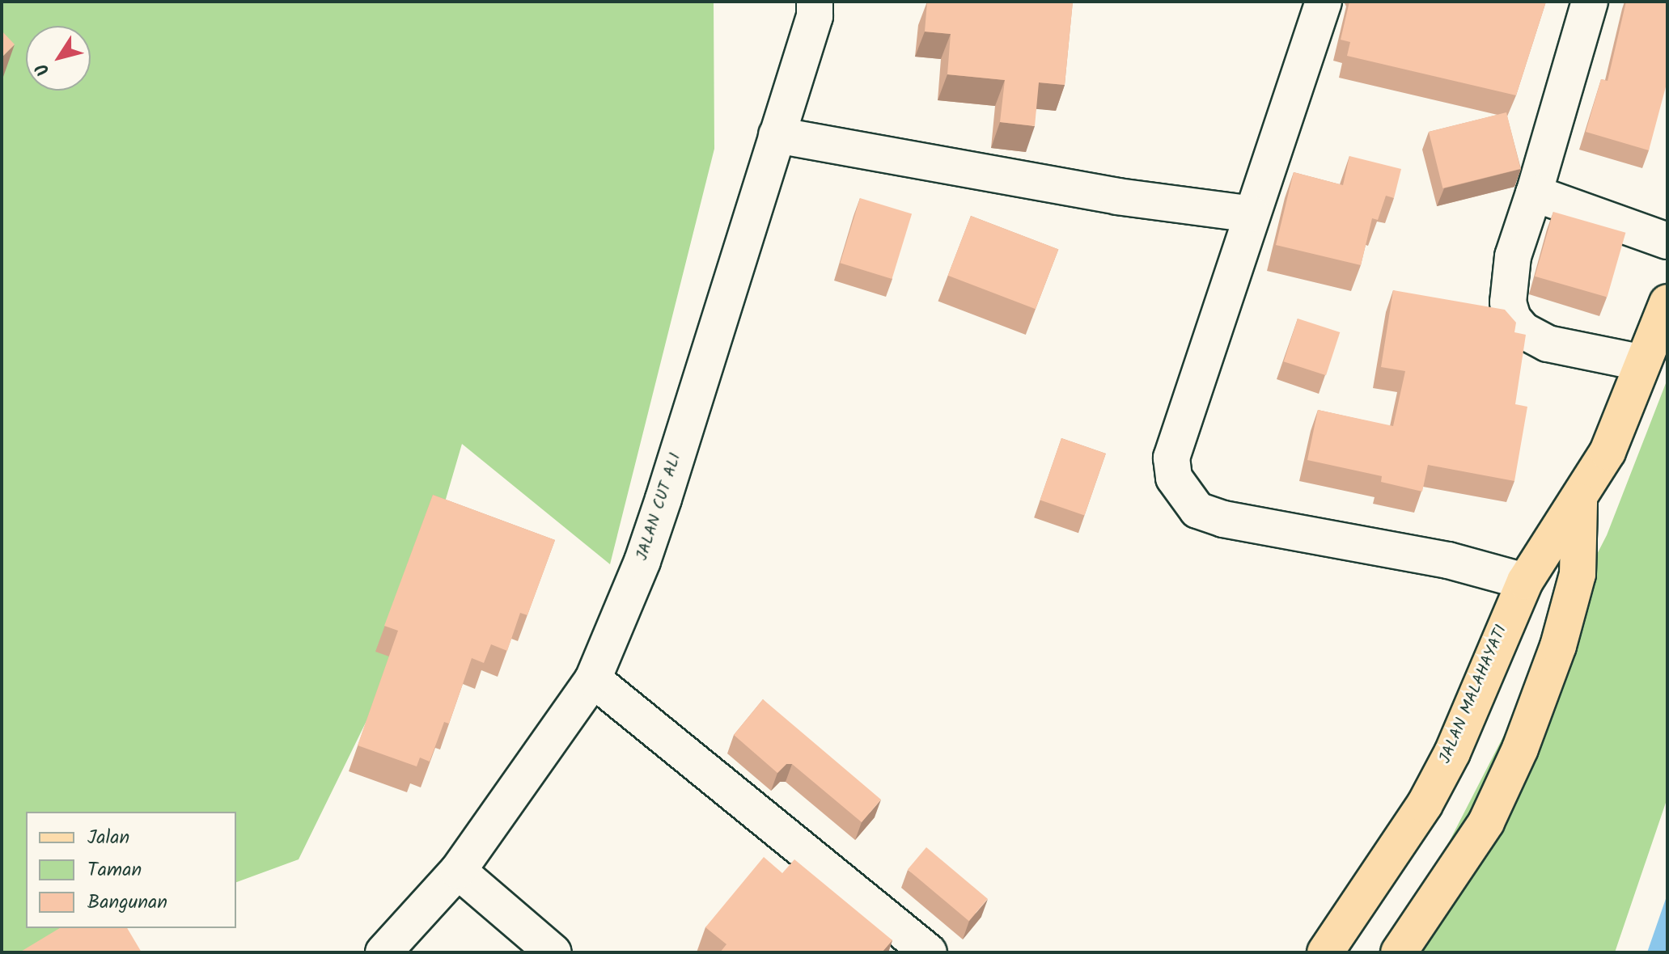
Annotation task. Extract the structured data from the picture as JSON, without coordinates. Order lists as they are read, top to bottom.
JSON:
{
  "streets": {
    "main road": ["JALAN MALAHAYATI"],
    "street": ["JALAN CUT ALI"]
  },
  "legend": ["Jalan", "Taman", "Bangunan"],
  "north": "bottom left"
}
